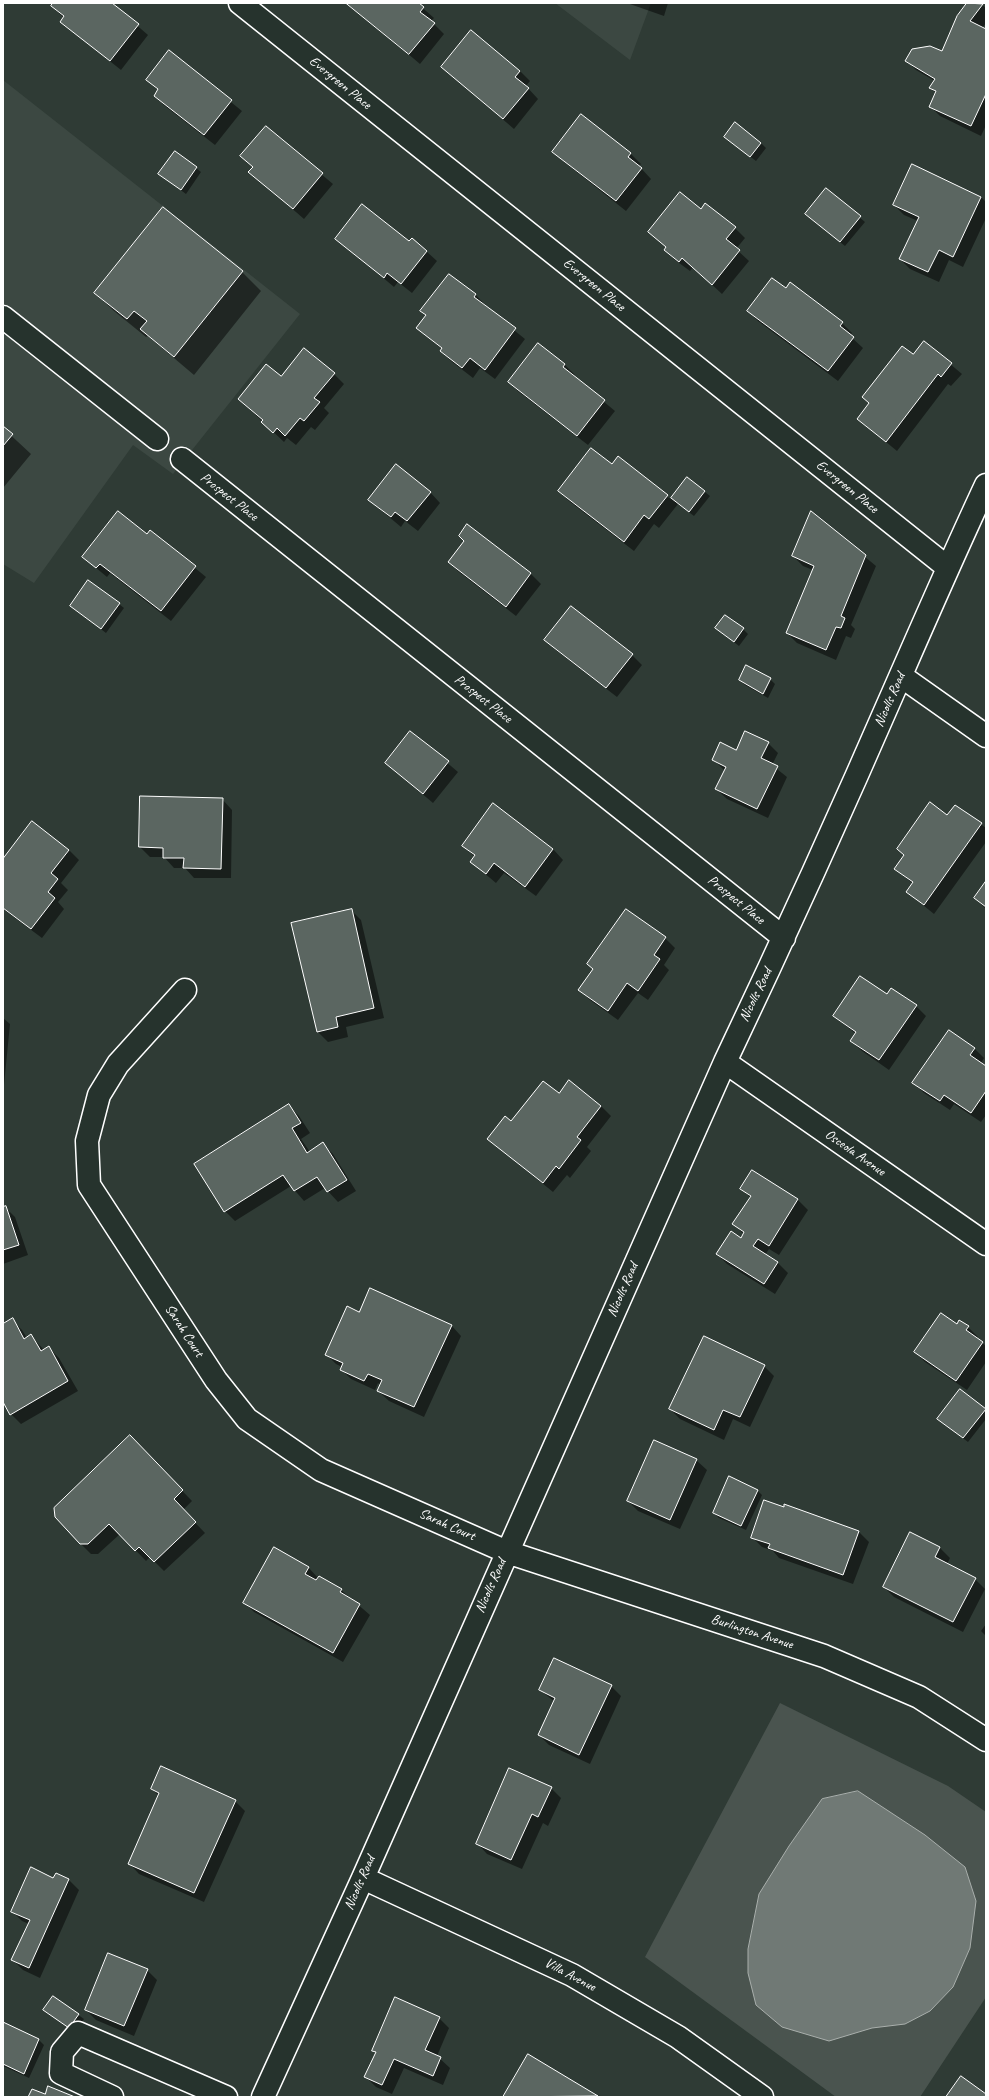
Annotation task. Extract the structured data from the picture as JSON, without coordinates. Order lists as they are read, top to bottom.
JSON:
{
  "streets": {
    "street": [
      "Evergreen Place",
      "Prospect Place",
      "Nicolls Road",
      "Osceola Avenue",
      "Sarah Court",
      "Burlington Avenue",
      "Villa Avenue"
    ]
  },
  "crossings": [
    ["Evergreen Place", "Nicolls Road"],
    ["Prospect Place", "Nicolls Road"],
    ["Nicolls Road", "Osceola Avenue"],
    ["Nicolls Road", "Sarah Court"],
    ["Nicolls Road", "Burlington Avenue"],
    ["Nicolls Road", "Villa Avenue"],
    ["Sarah Court", "Burlington Avenue"]
  ]
}
